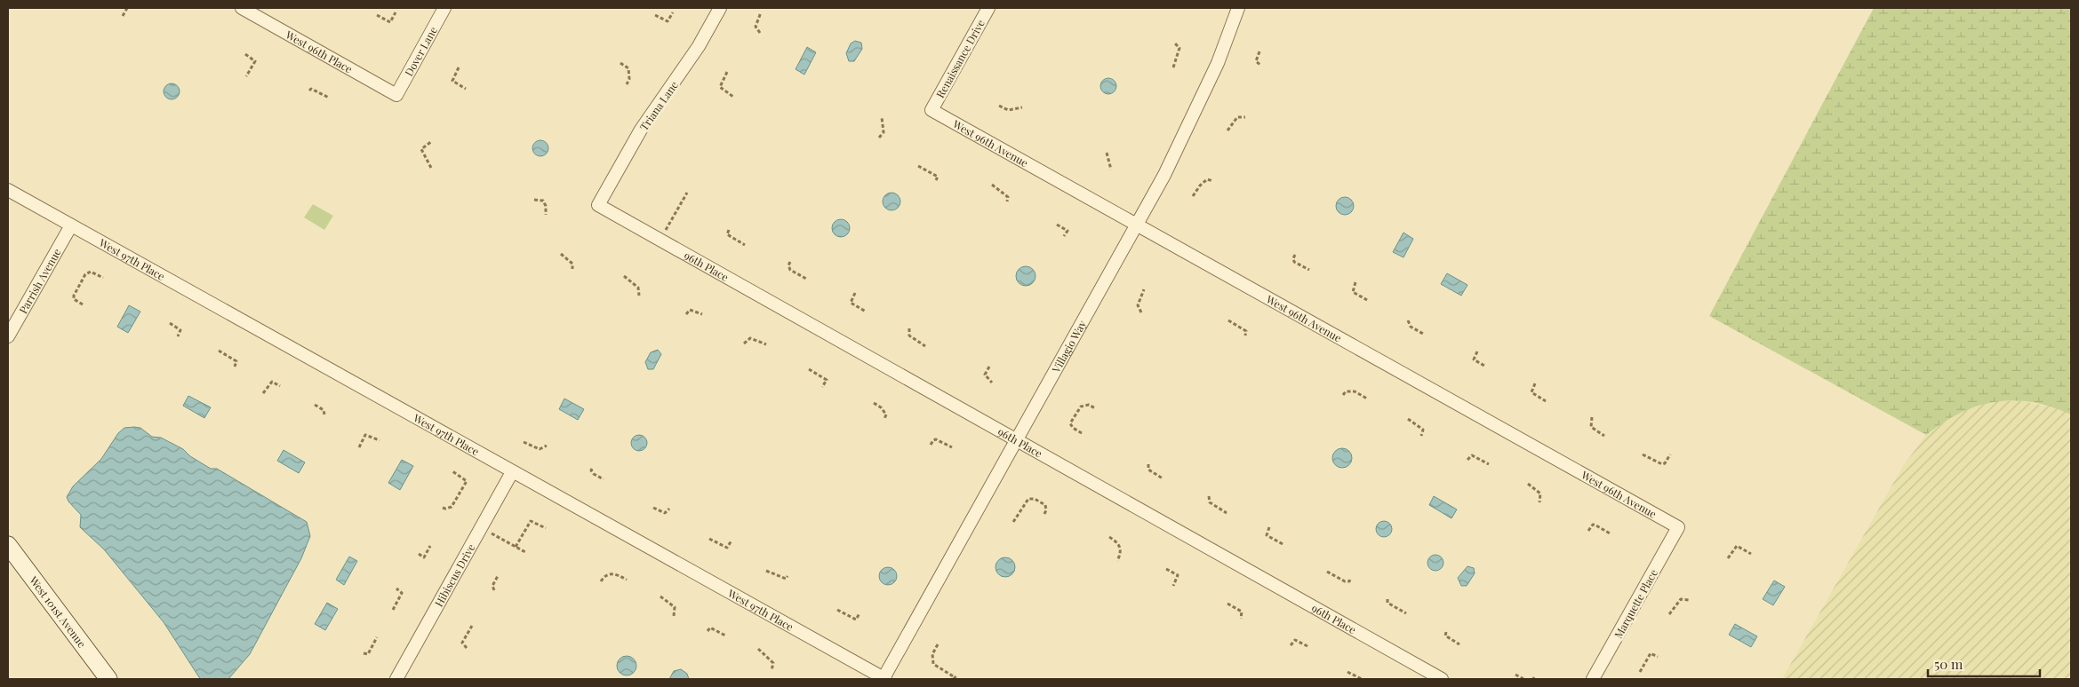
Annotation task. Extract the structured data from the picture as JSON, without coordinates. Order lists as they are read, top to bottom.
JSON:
{
  "streets": {
    "street": [
      "West 96th Place",
      "Dover Lane",
      "Renaissance Drive",
      "Triana Lane",
      "West 96th Avenue",
      "West 97th Place",
      "96th Place",
      "Parrish Avenue",
      "Villagio Way",
      "Hibiscus Drive",
      "Marquette Place",
      "West 101st Avenue"
    ]
  },
  "crossings": [
    ["West 96th Place", "Dover Lane"],
    ["Renaissance Drive", "West 96th Avenue"],
    ["Triana Lane", "96th Place"],
    ["West 96th Avenue", "Villagio Way"],
    ["West 96th Avenue", "Marquette Place"],
    ["West 97th Place", "Parrish Avenue"],
    ["West 97th Place", "Villagio Way"],
    ["West 97th Place", "Hibiscus Drive"],
    ["96th Place", "Villagio Way"]
  ],
  "scale_bar": "50 m"
}
